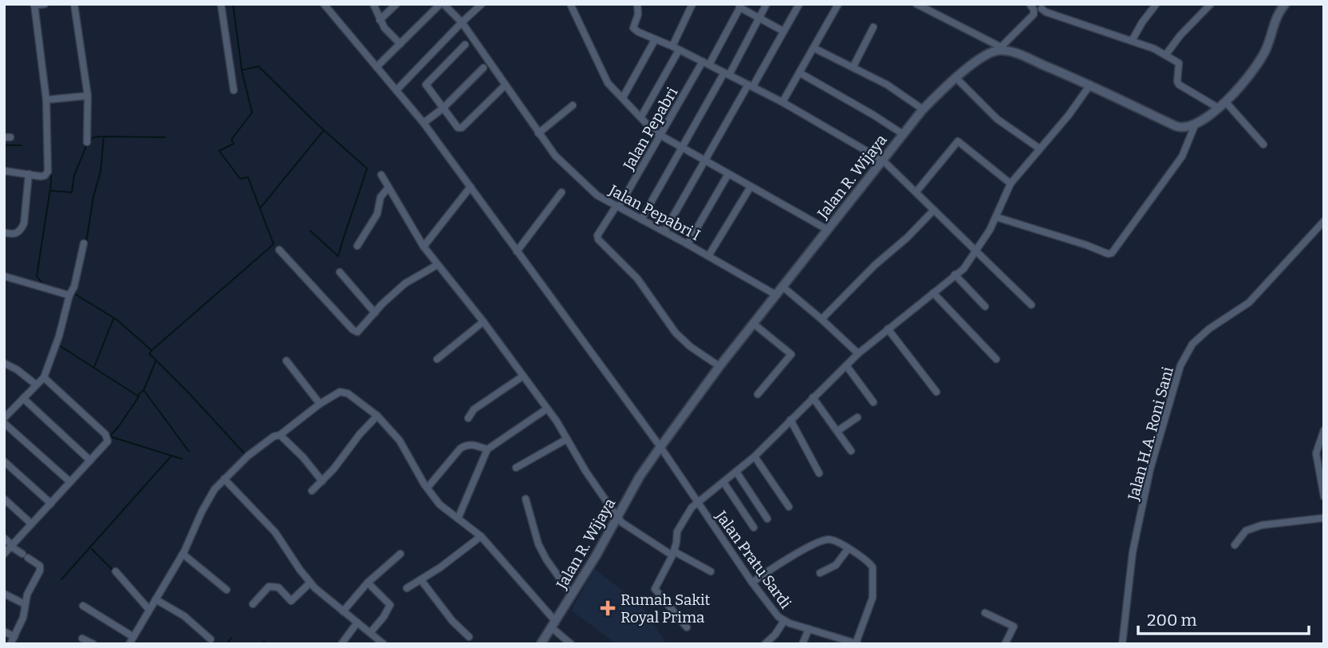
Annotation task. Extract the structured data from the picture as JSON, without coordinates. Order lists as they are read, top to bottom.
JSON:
{
  "streets": {
    "street": [
      "Jalan Pepabri",
      "Jalan R. Wijaya",
      "Jalan Pepabri I",
      "Jalan H.A. Roni Sani",
      "Jalan Pratu Sardi"
    ]
  },
  "crossings": [
    ["Jalan Pepabri", "Jalan R. Wijaya"],
    ["Jalan Pepabri", "Jalan Pepabri I"],
    ["Jalan R. Wijaya", "Jalan Pepabri I"],
    ["Jalan R. Wijaya", "Jalan Pratu Sardi"]
  ],
  "places": {
    "health": ["Rumah Sakit Royal Prima"]
  },
  "scale_bar": "200 m"
}
